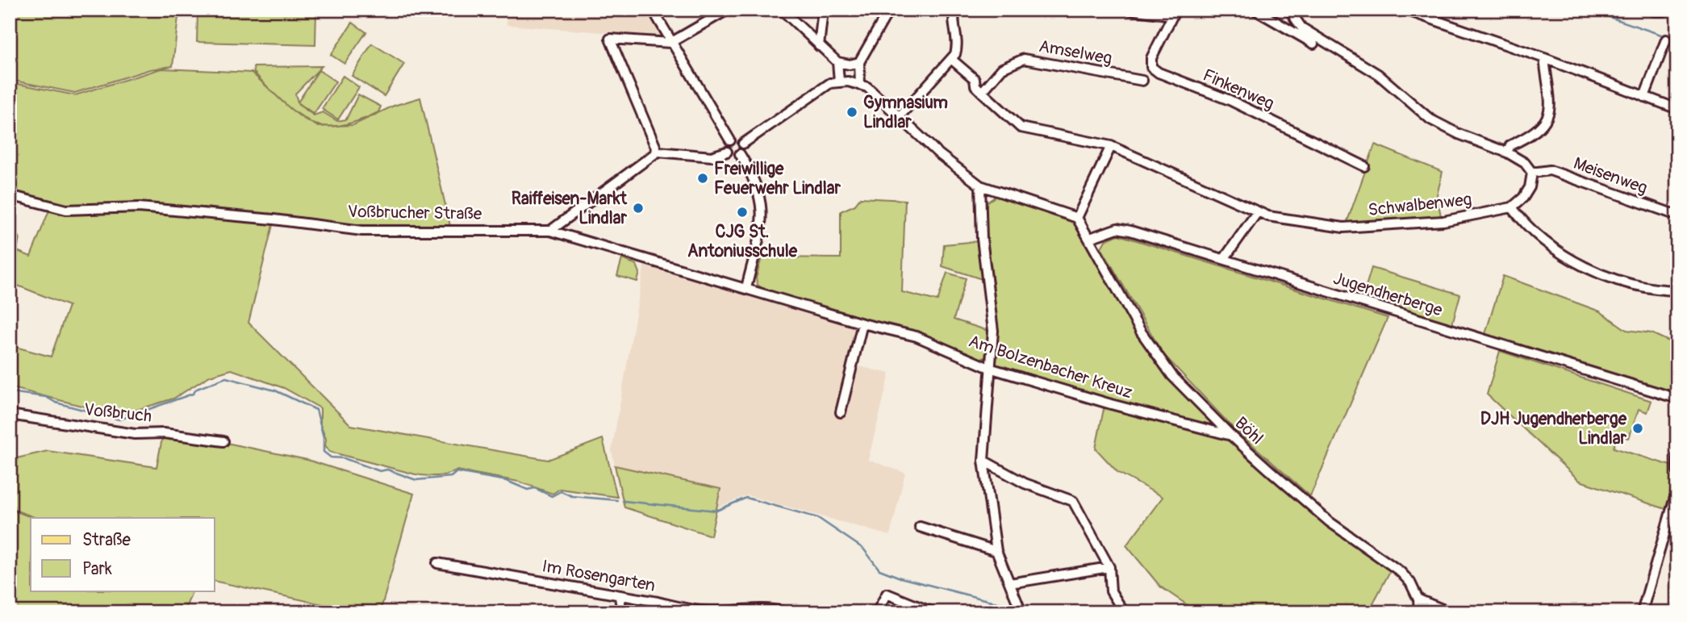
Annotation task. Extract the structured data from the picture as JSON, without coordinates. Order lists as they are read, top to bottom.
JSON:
{
  "streets": {
    "street": [
      "Amselweg",
      "Finkenweg",
      "Meisenweg",
      "Schwalbenweg",
      "Voßbrucher Straße",
      "Jugendherberge",
      "Am Bolzenbacher Kreuz",
      "Voßbruch",
      "Böhl",
      "Im Rosengarten"
    ]
  },
  "crossings": [
    ["Amselweg", "Schwalbenweg"],
    ["Voßbrucher Straße", "Am Bolzenbacher Kreuz"],
    ["Jugendherberge", "Böhl"],
    ["Am Bolzenbacher Kreuz", "Böhl"]
  ],
  "places": [
    "Gymnasium Lindlar",
    "Freiwillige Feuerwehr Lindlar",
    "Raiffeisen-Markt Lindlar",
    "CJG St. Antoniusschule",
    "DJH Jugendherberge Lindlar"
  ],
  "legend": ["Straße", "Park"]
}
